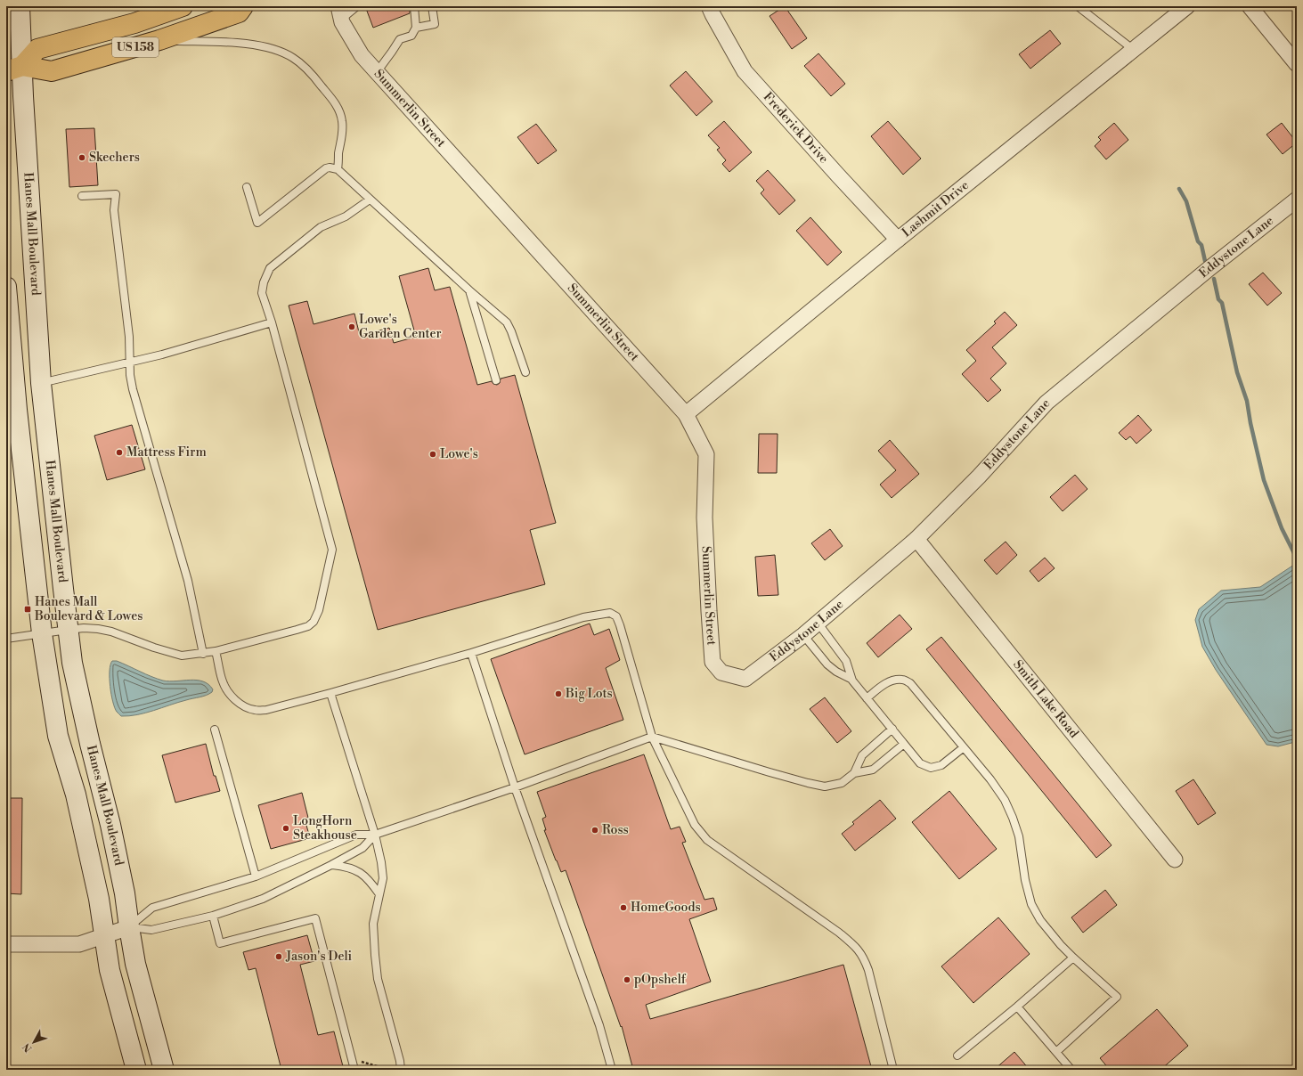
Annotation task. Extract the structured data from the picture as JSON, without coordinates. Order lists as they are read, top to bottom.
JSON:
{
  "streets": {
    "main road": ["US 158", "Hanes Mall Boulevard"],
    "street": [
      "Summerlin Street",
      "Frederick Drive",
      "Lashmit Drive",
      "Eddystone Lane",
      "Smith Lake Road"
    ]
  },
  "crossings": [
    ["US 158", "Hanes Mall Boulevard"],
    ["Summerlin Street", "Lashmit Drive"],
    ["Summerlin Street", "Eddystone Lane"],
    ["Frederick Drive", "Lashmit Drive"],
    ["Eddystone Lane", "Smith Lake Road"]
  ],
  "places": {
    "other": [
      "Skechers",
      "Lowe's Garden Center",
      "Mattress Firm",
      "Lowe's",
      "Big Lots",
      "LongHorn Steakhouse",
      "Ross",
      "HomeGoods",
      "Jason's Deli",
      "pOpshelf"
    ],
    "transit": ["Hanes Mall Boulevard & Lowes"]
  },
  "north": "bottom left"
}
